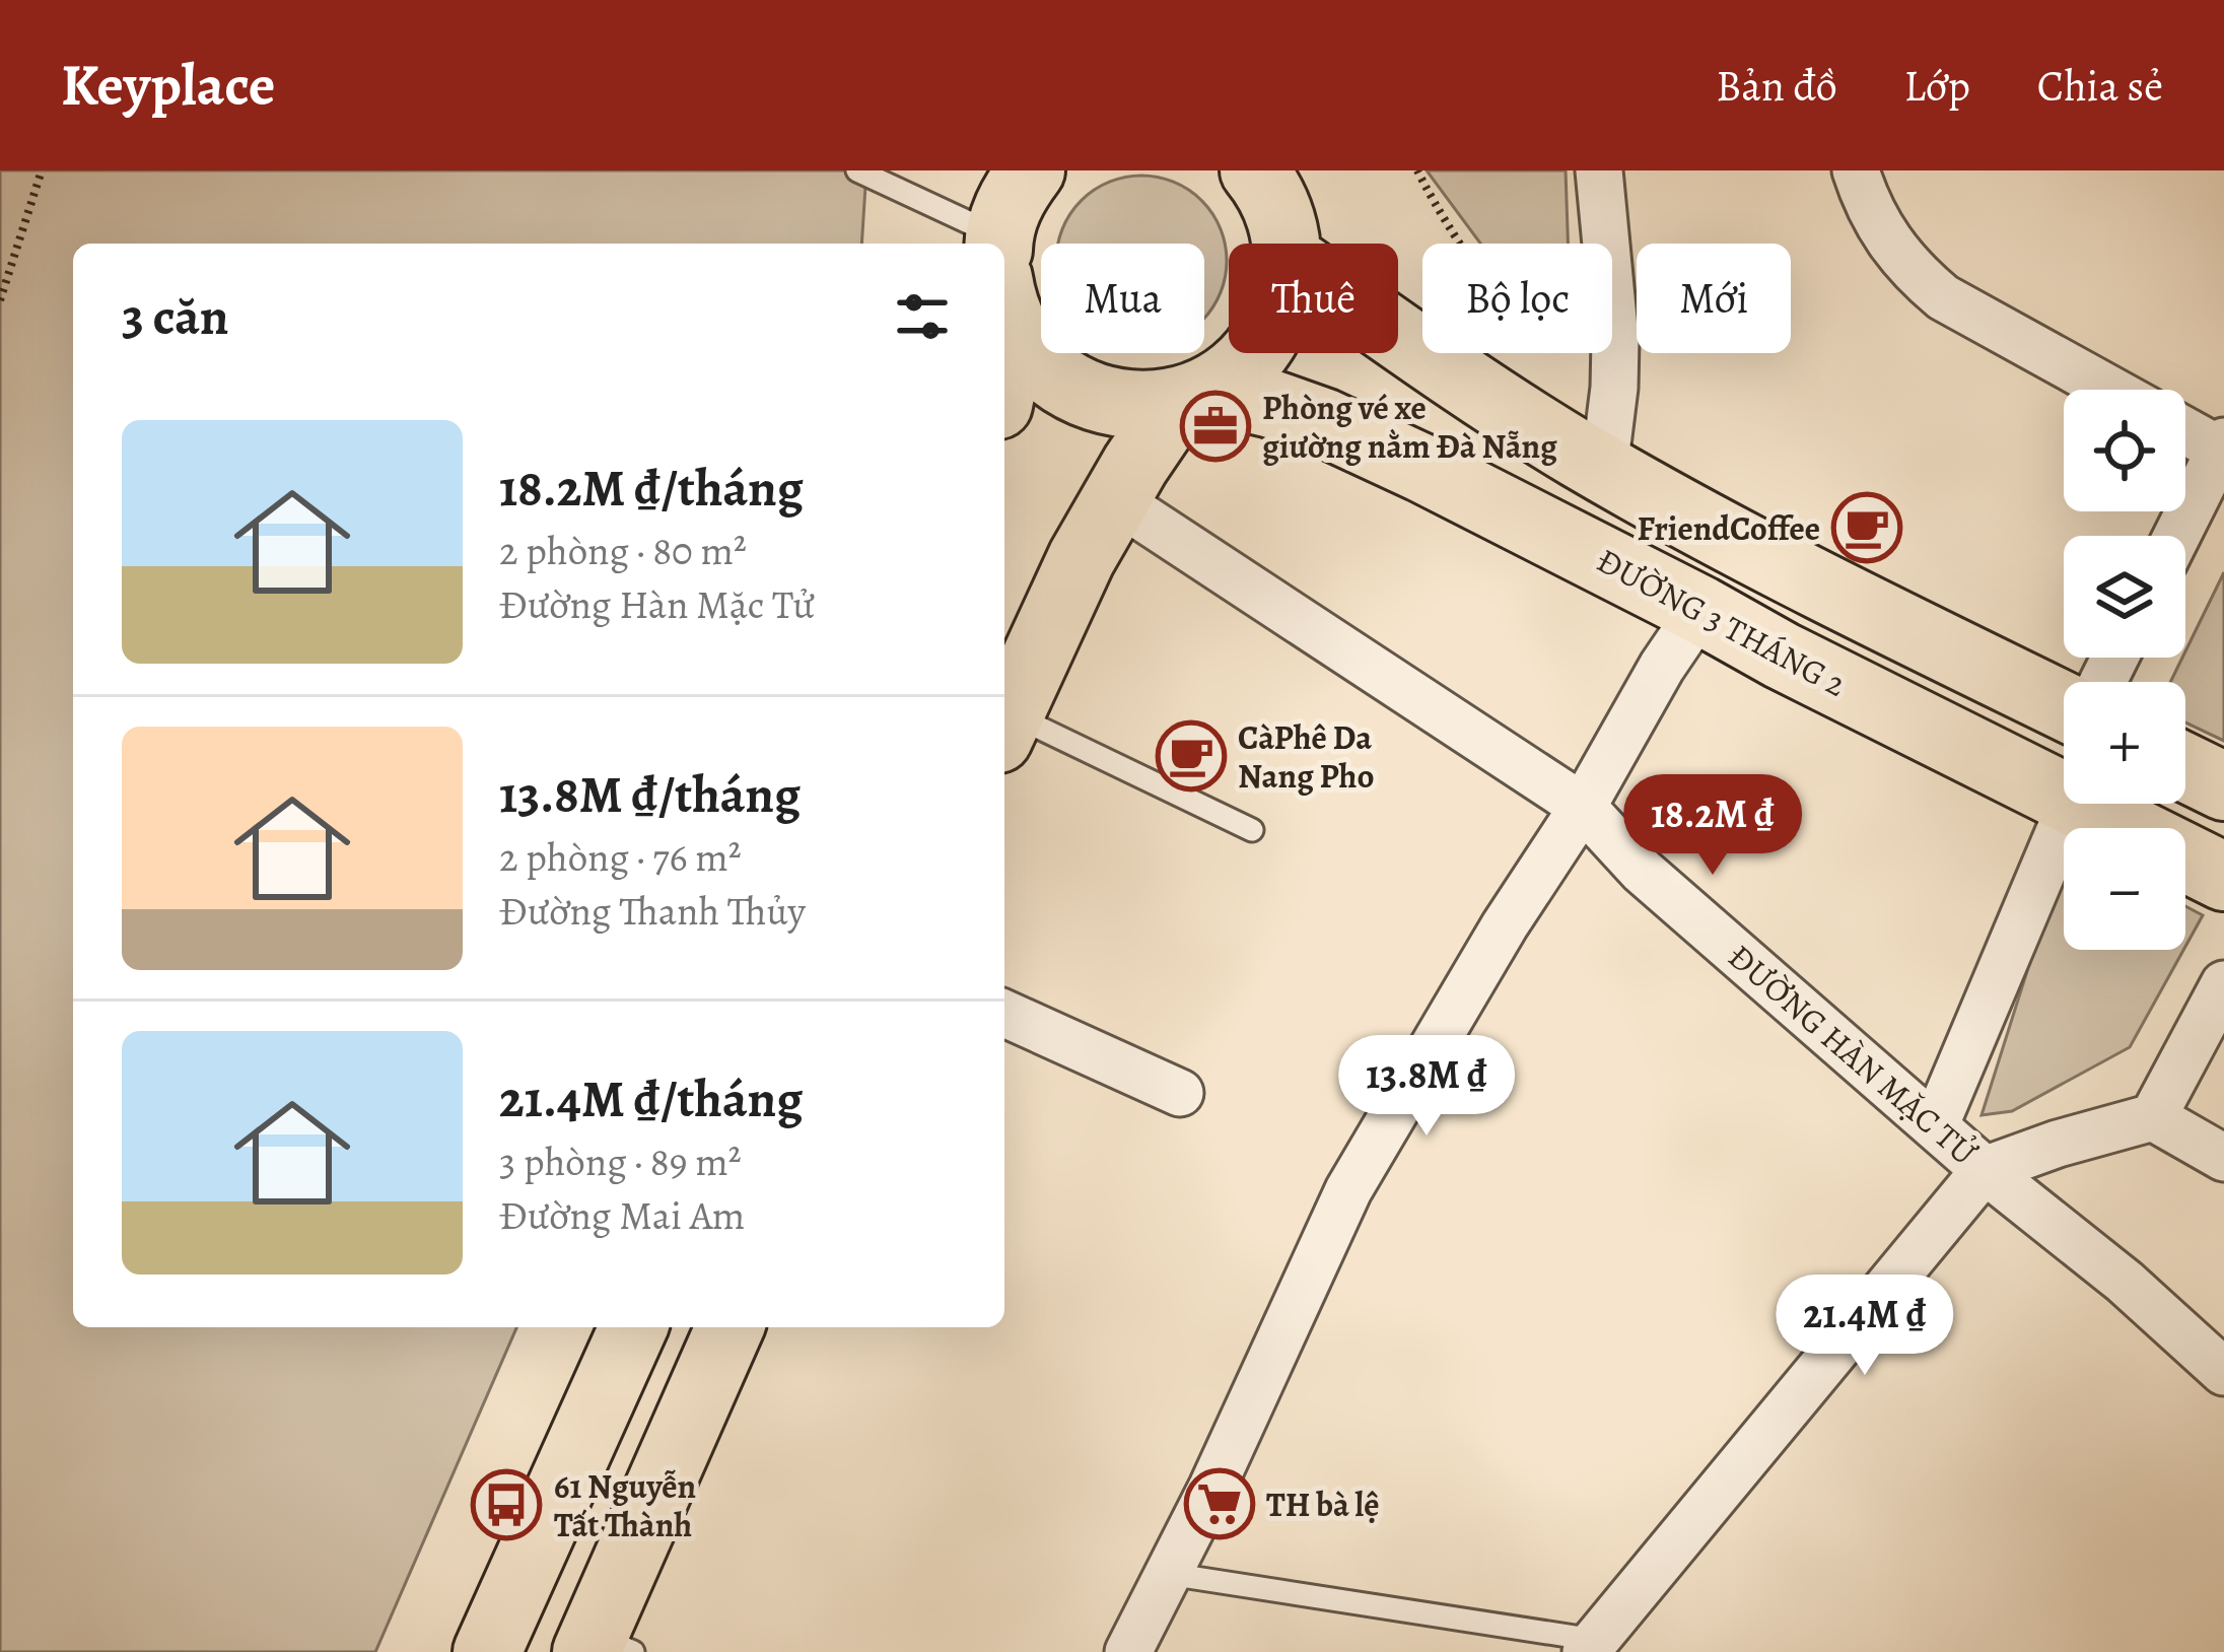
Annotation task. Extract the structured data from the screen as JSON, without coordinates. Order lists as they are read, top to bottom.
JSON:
{
  "streets": {
    "main road": ["ĐƯỜNG 3 THÁNG 2"],
    "street": ["ĐƯỜNG HÀN MẶC TỬ"]
  },
  "places": {
    "office": ["Phòng vé xe giường nằm Đà Nẵng"],
    "cafe": ["FriendCoffee", "CàPhê Da Nang Pho"],
    "supermarket": ["TH bà lệ"],
    "bus stop": ["61 Nguyễn Tất Thành"]
  },
  "page": {
    "header": "Keyplace",
    "nav": ["Bản đồ", "Lớp", "Chia sẻ"],
    "chip": [
      "Mua",
      "Thuê",
      "Bộ lọc",
      "Mới"
    ],
    "heading": "3 căn",
    "map_buttons": ["+", "−"],
    "list": [
      {
        "name": "18.2M ₫/tháng",
        "note": "2 phòng · 80 m² · Đường Hàn Mặc Tử"
      },
      {
        "name": "13.8M ₫/tháng",
        "note": "2 phòng · 76 m² · Đường Thanh Thủy"
      },
      {
        "name": "21.4M ₫/tháng",
        "note": "3 phòng · 89 m² · Đường Mai Am"
      }
    ],
    "price": ["18.2M ₫", "13.8M ₫", "21.4M ₫"]
  }
}
